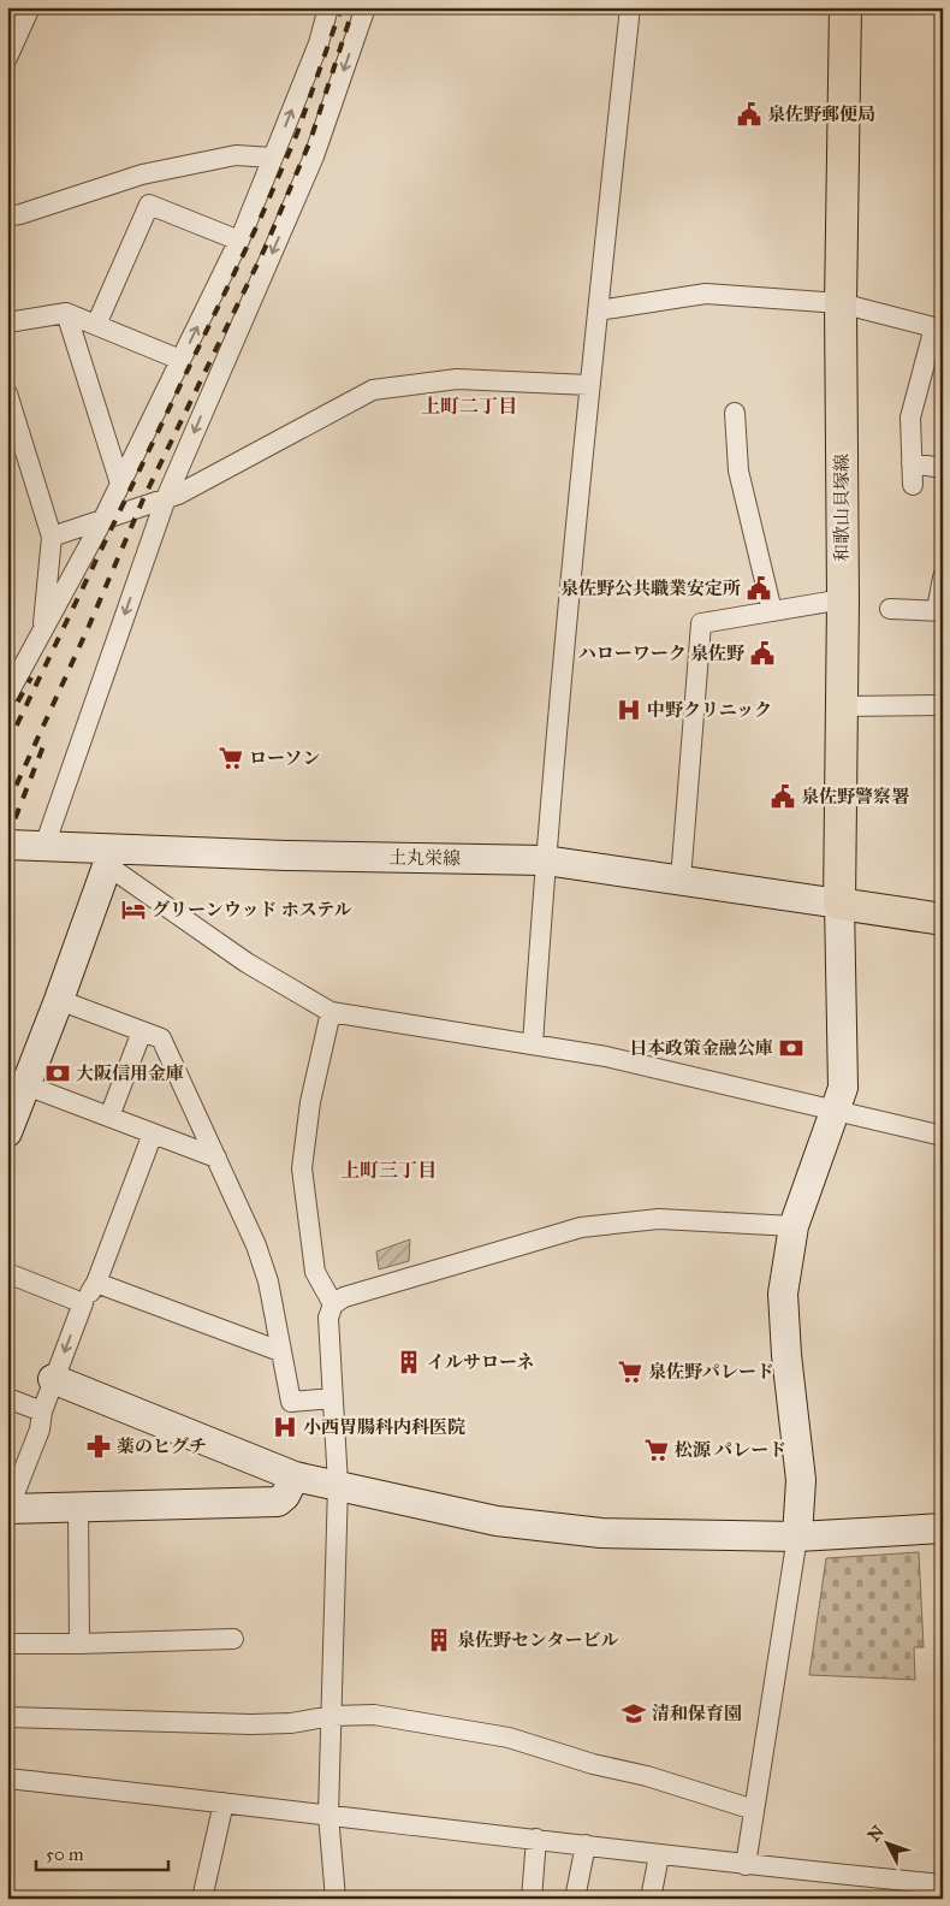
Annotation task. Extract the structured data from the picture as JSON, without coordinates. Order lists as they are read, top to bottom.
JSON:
{
  "streets": {
    "main road": ["和歌山貝塚線"],
    "street": ["土丸栄線"]
  },
  "crossings": [
    ["和歌山貝塚線", "土丸栄線"]
  ],
  "districts": ["上町二丁目", "上町三丁目"],
  "places": {
    "public building": [
      "泉佐野郵便局",
      "泉佐野公共職業安定所",
      "ハローワーク 泉佐野",
      "泉佐野警察署"
    ],
    "hospital": ["中野クリニック", "小西胃腸科内科医院"],
    "supermarket": ["ローソン", "泉佐野パレード", "松源 パレード"],
    "hotel": ["グリーンウッド ホステル"],
    "bank": ["日本政策金融公庫", "大阪信用金庫"],
    "building": ["イルサローネ", "泉佐野センタービル"],
    "pharmacy": ["薬のヒグチ"],
    "school or university": ["清和保育園"]
  },
  "scale_bar": "50 m",
  "north": "top left"
}
